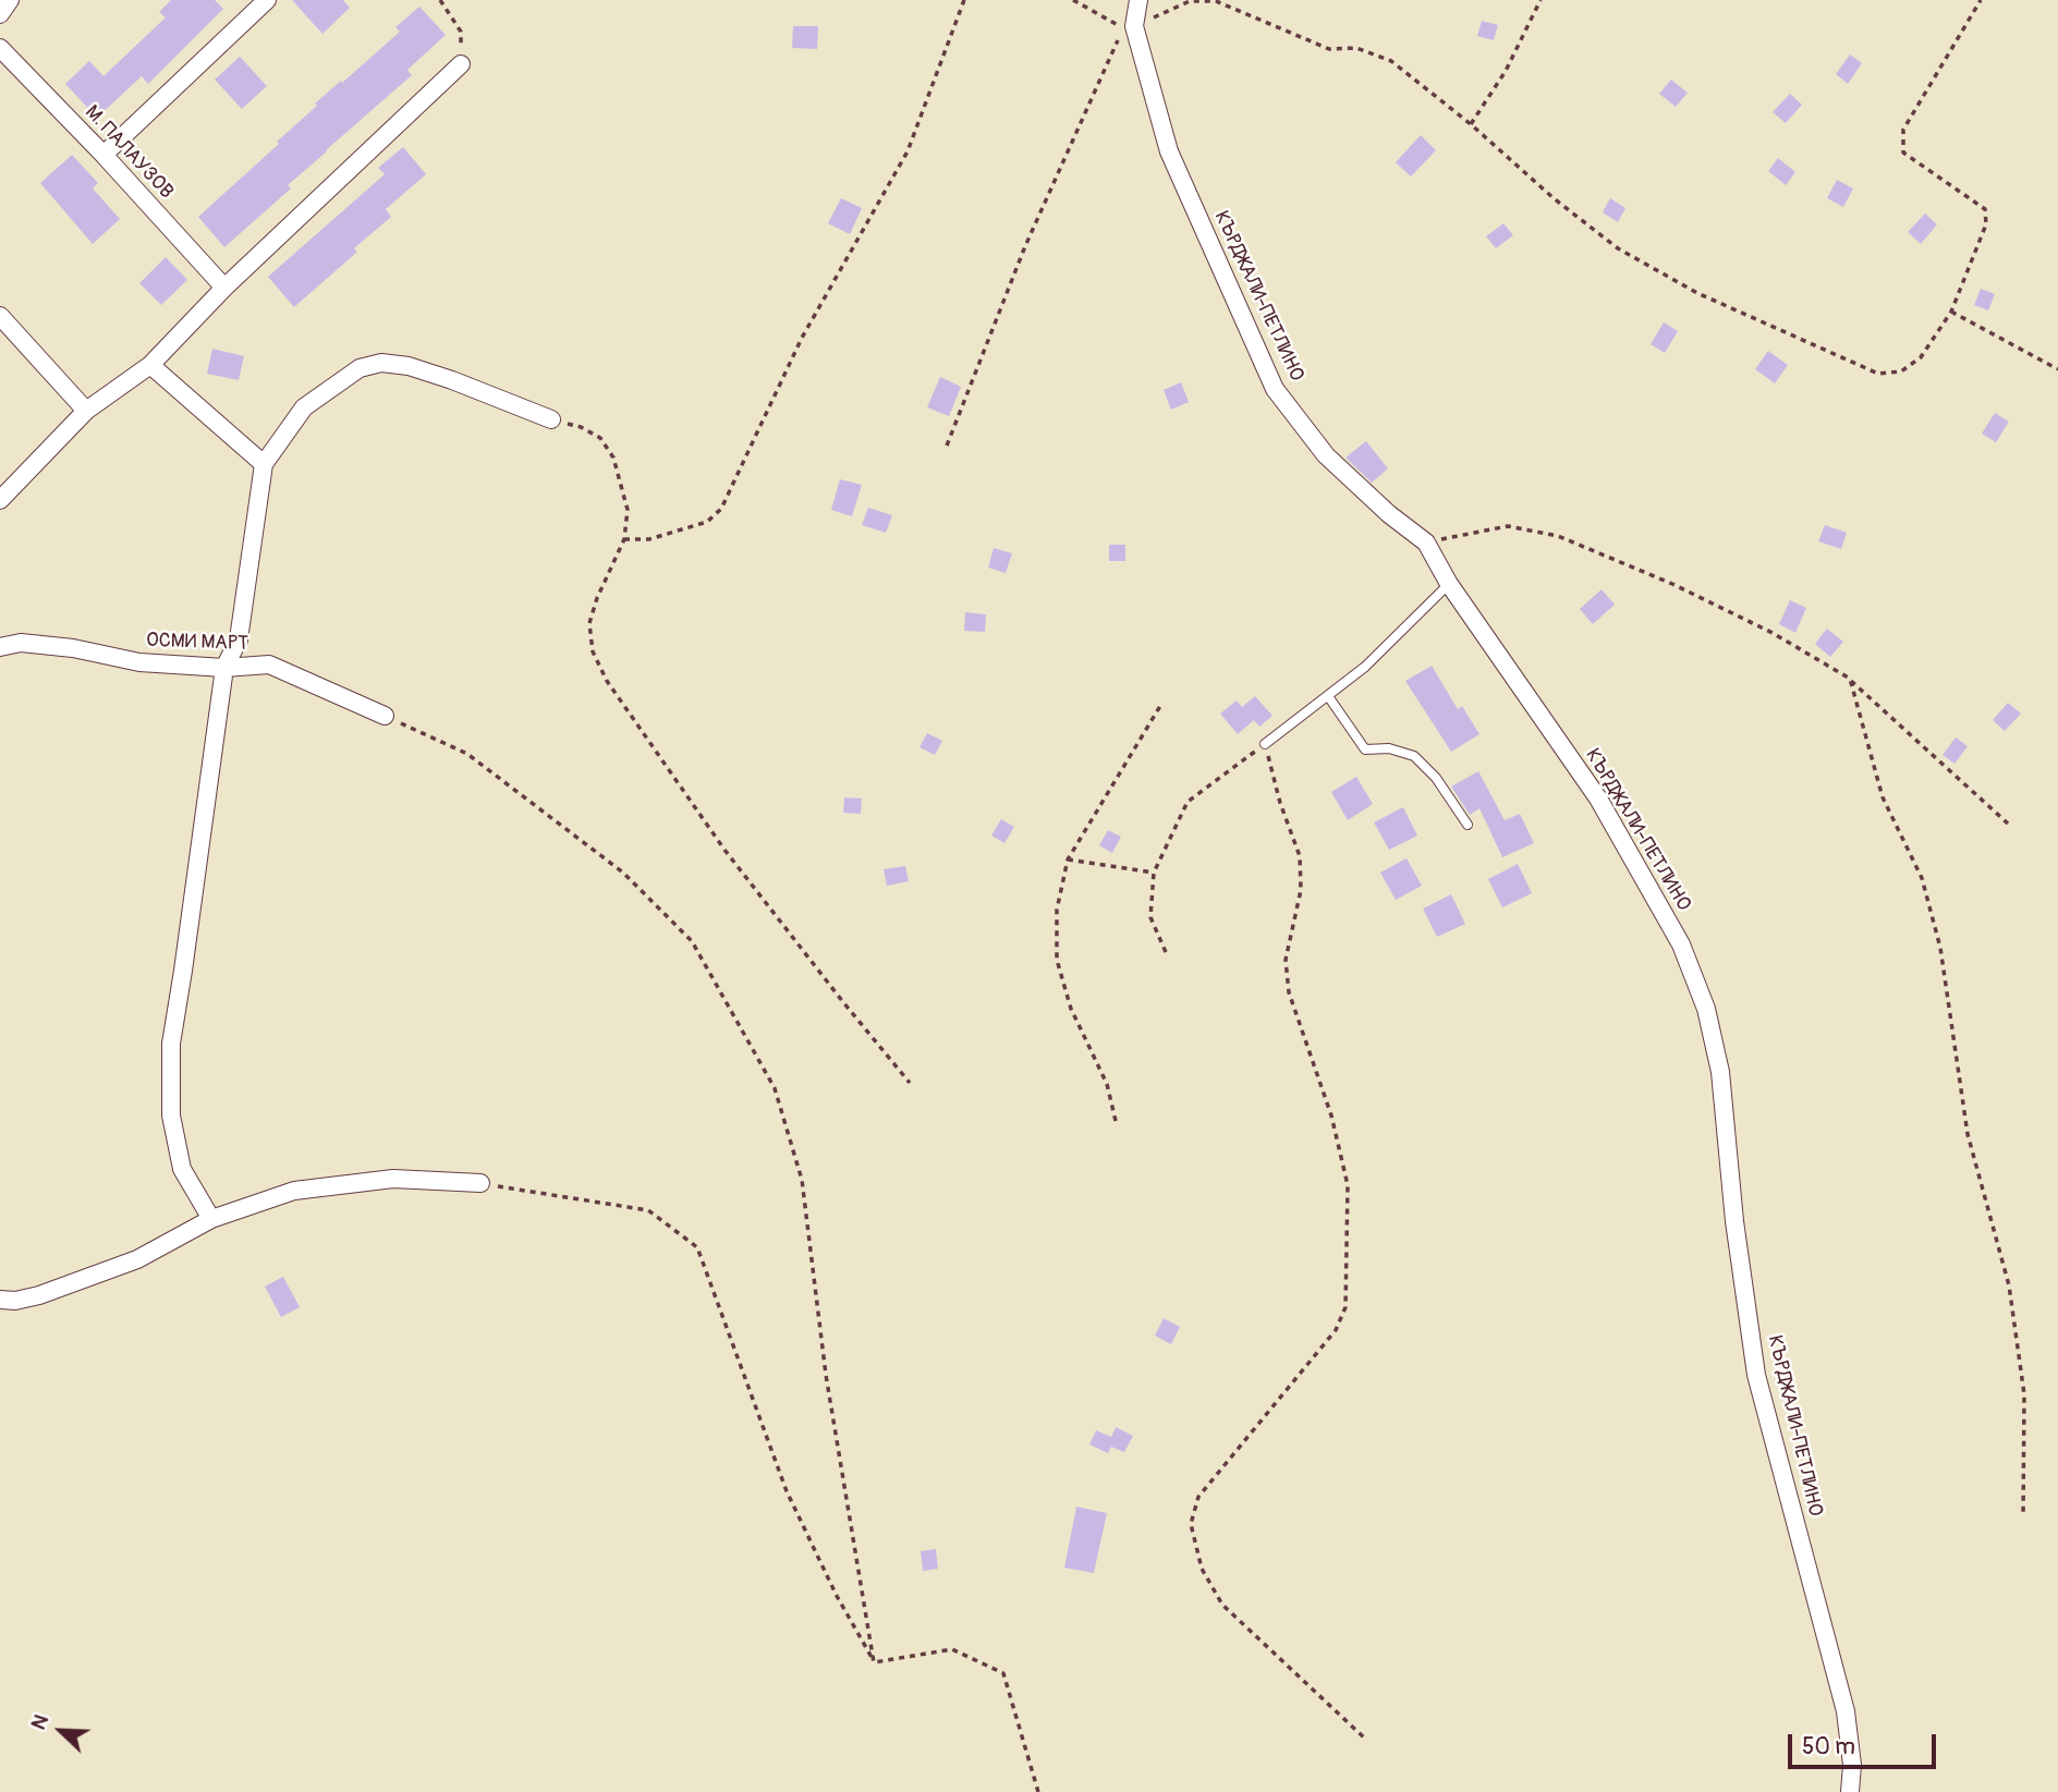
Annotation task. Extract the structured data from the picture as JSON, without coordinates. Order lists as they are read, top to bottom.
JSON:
{
  "streets": {
    "street": ["М. ПАЛАУЗОВ", "КЪРДЖАЛИ-ПЕТЛИНО", "ОСМИ МАРТ"]
  },
  "scale_bar": "50 m",
  "north": "top left"
}
